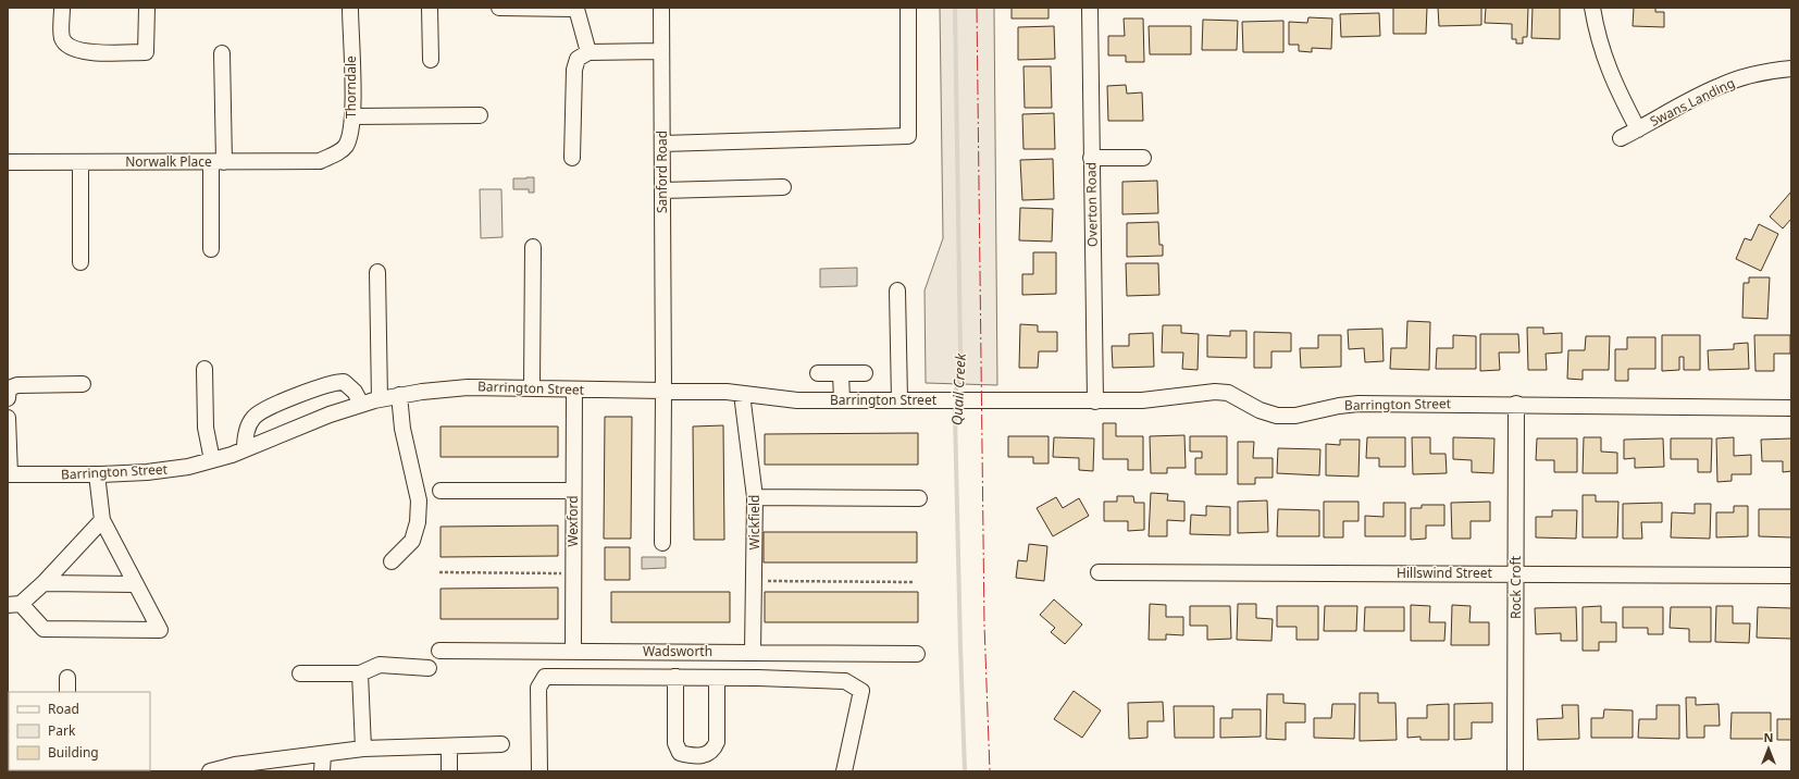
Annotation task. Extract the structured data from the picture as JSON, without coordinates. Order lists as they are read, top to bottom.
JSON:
{
  "streets": {
    "street": [
      "Thorndale",
      "Swans Landing",
      "Norwalk Place",
      "Sanford Road",
      "Overton Road",
      "Barrington Street",
      "Wexford",
      "Wickfield",
      "Hillswind Street",
      "Rock Croft",
      "Wadsworth"
    ]
  },
  "crossings": [
    ["Thorndale", "Norwalk Place"],
    ["Sanford Road", "Barrington Street"],
    ["Overton Road", "Barrington Street"],
    ["Barrington Street", "Wexford"],
    ["Barrington Street", "Wickfield"],
    ["Barrington Street", "Rock Croft"],
    ["Wexford", "Wadsworth"],
    ["Wickfield", "Wadsworth"],
    ["Hillswind Street", "Rock Croft"]
  ],
  "water": ["Quail Creek"],
  "legend": ["Road", "Park", "Building"],
  "north": "top"
}
